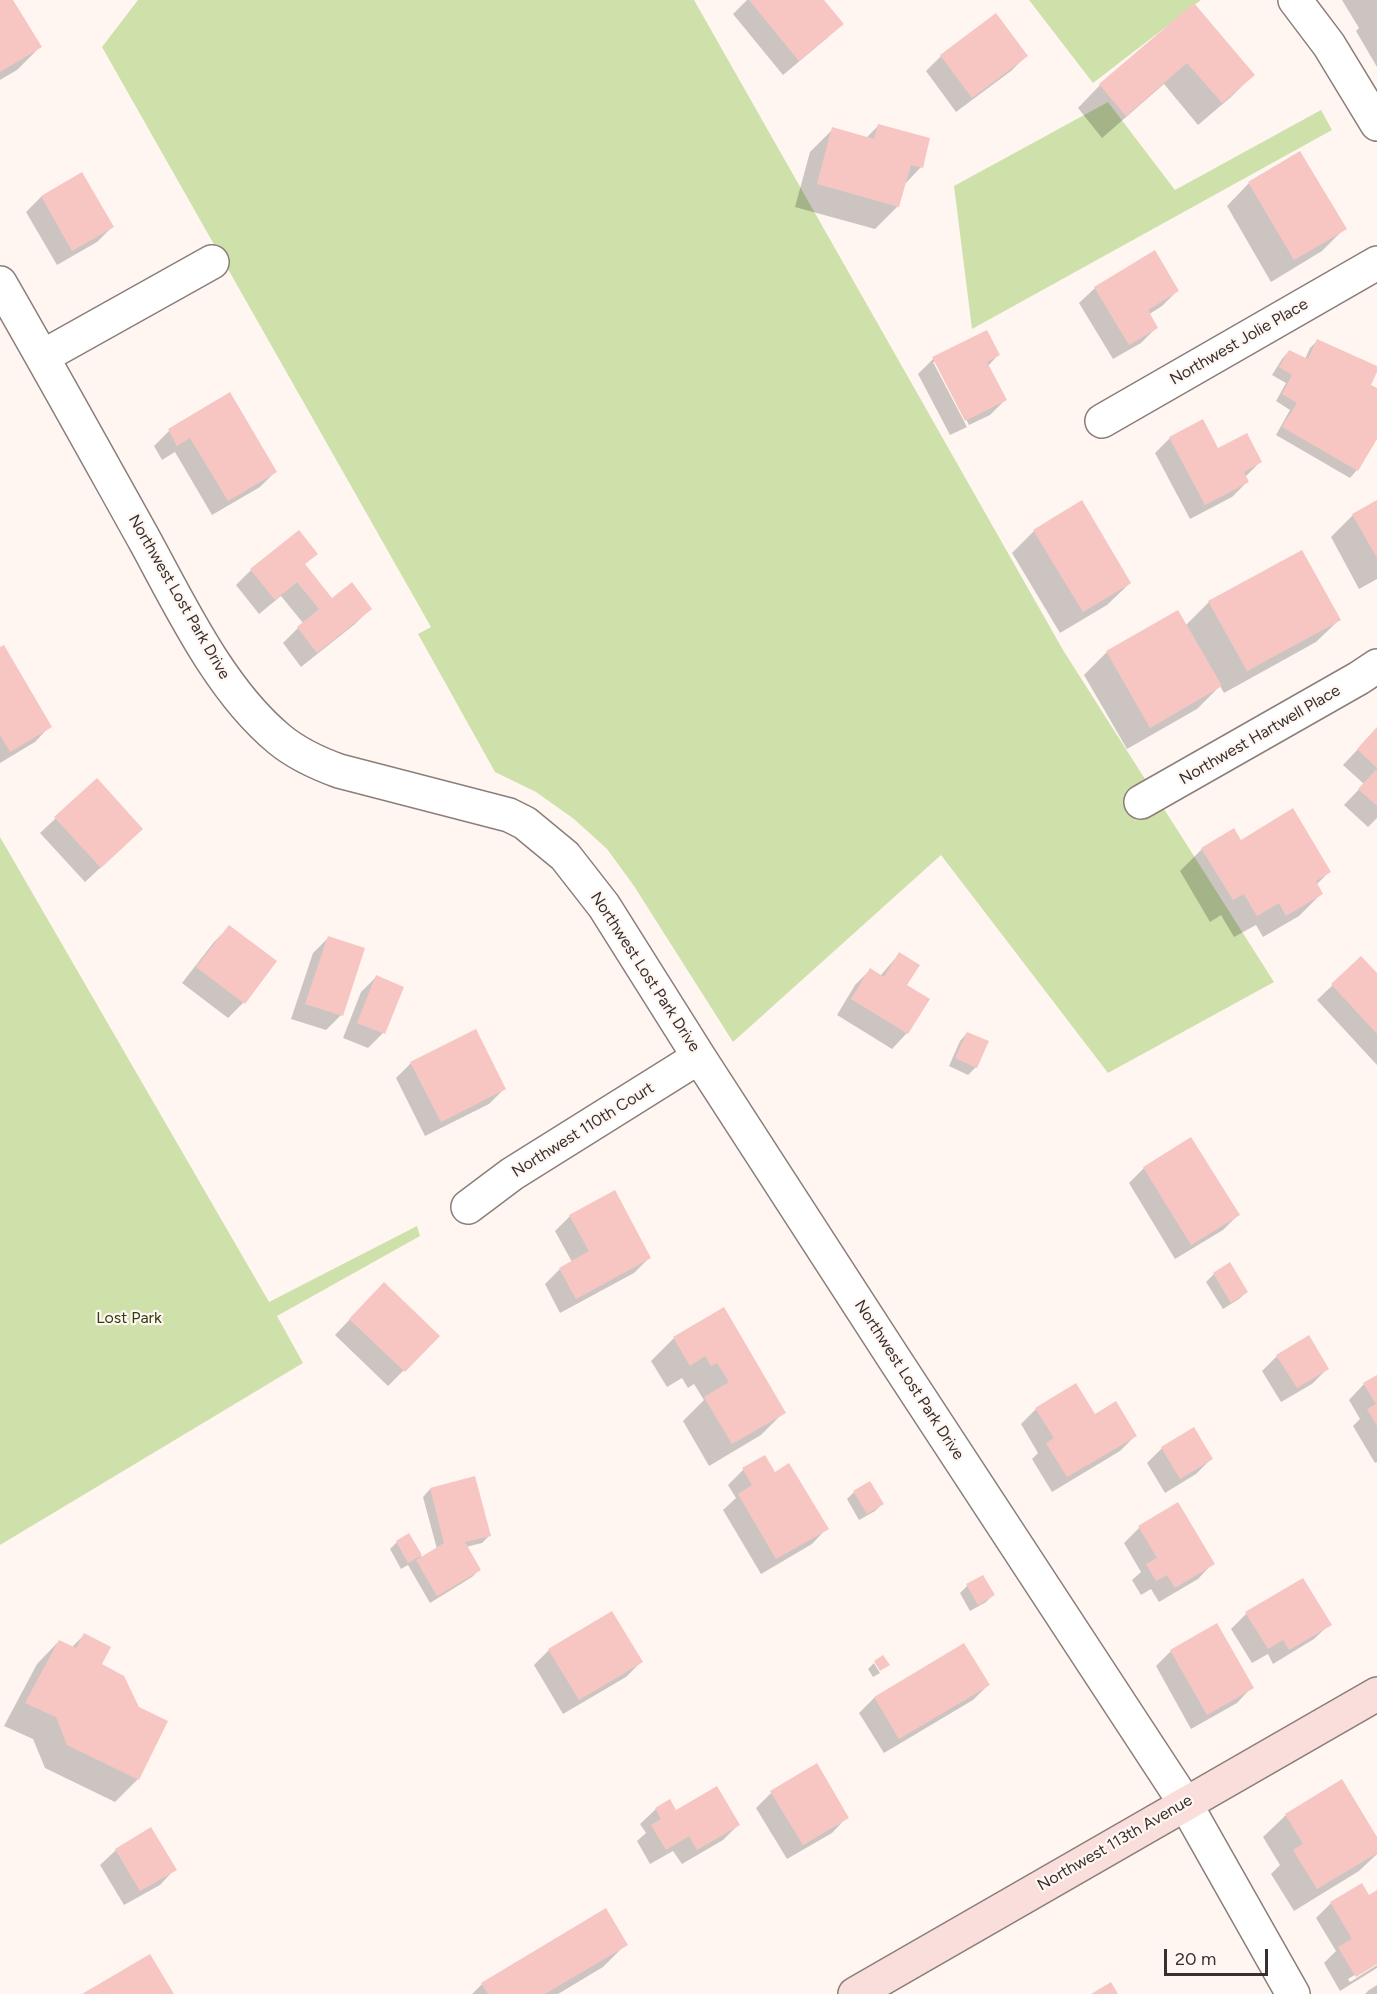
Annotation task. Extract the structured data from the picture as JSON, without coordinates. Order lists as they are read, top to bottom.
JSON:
{
  "streets": {
    "street": [
      "Northwest Jolie Place",
      "Northwest Lost Park Drive",
      "Northwest Hartwell Place",
      "Northwest 110th Court",
      "Northwest 113th Avenue"
    ]
  },
  "crossings": [
    ["Northwest Lost Park Drive", "Northwest 110th Court"],
    ["Northwest Lost Park Drive", "Northwest 113th Avenue"]
  ],
  "parks": ["Lost Park"],
  "scale_bar": "20 m"
}
